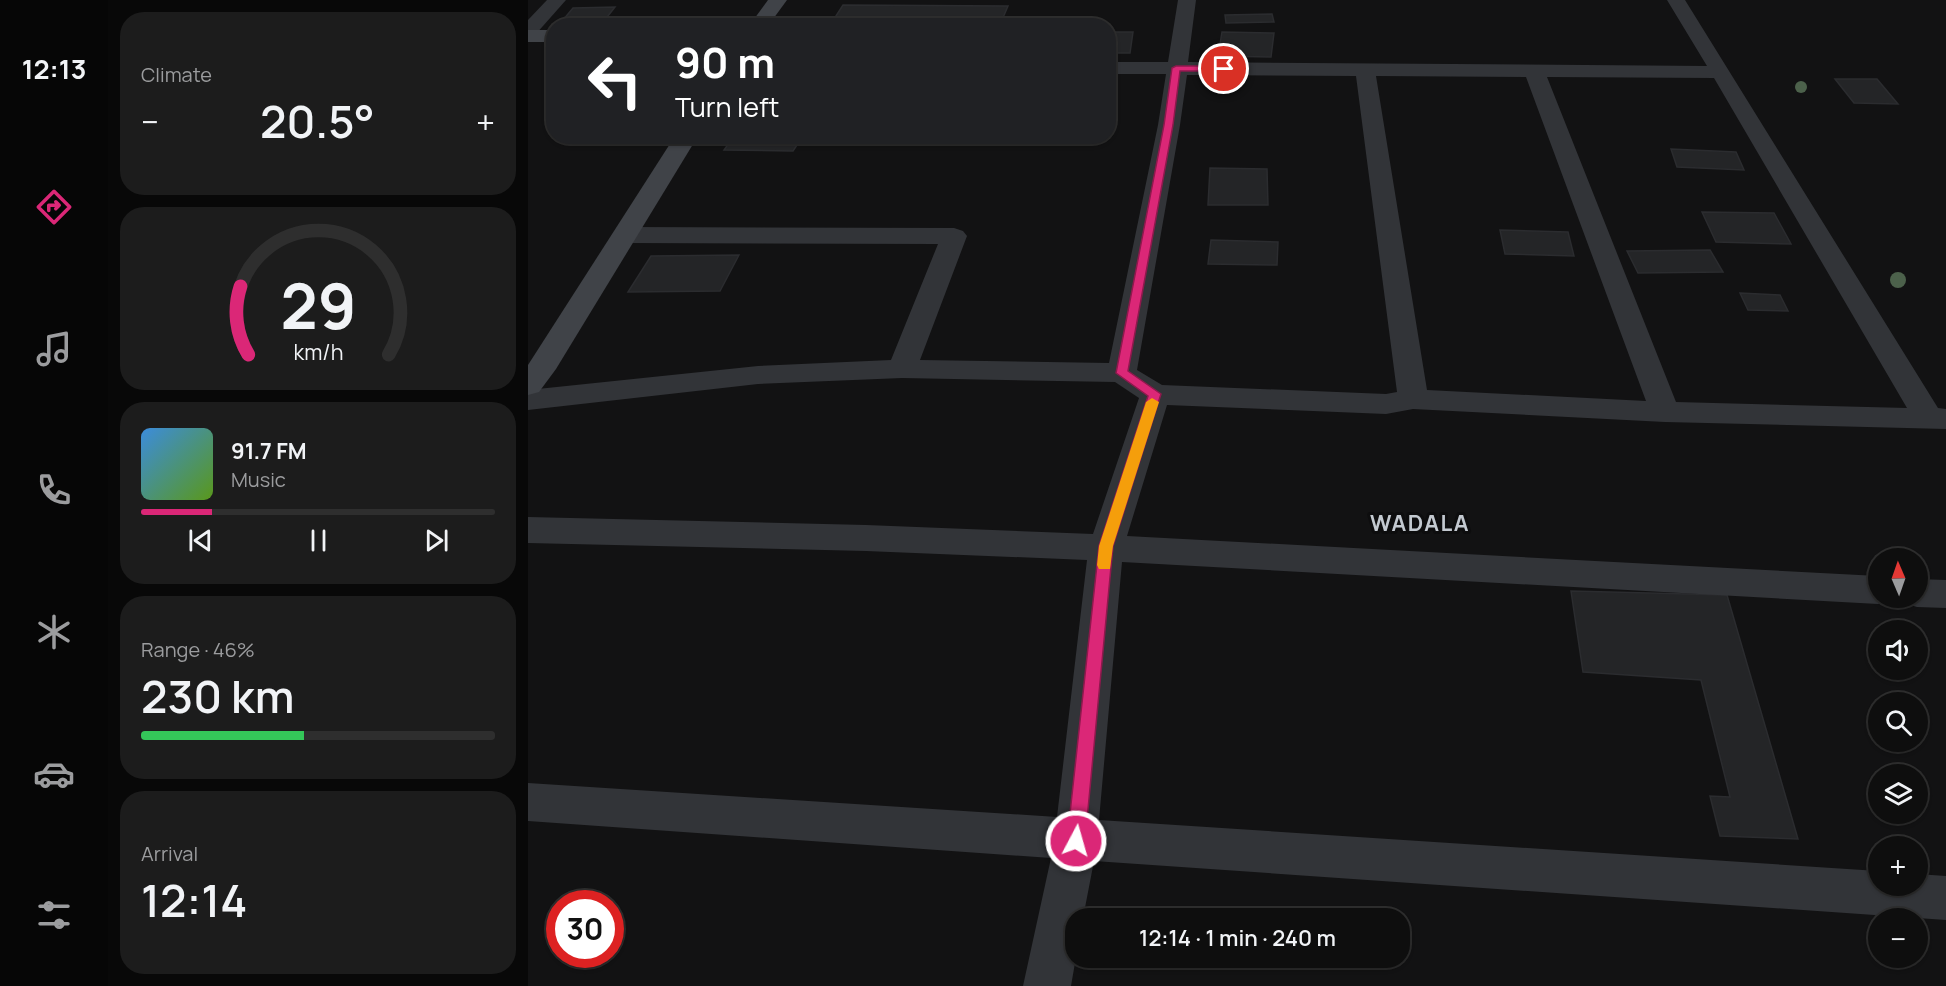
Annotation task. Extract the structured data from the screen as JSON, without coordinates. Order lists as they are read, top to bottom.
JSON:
{
  "districts": ["WADALA"],
  "north": "top",
  "page": {
    "tabs": "12:13",
    "tile": [
      "Climate",
      ["Range · 46%", "230 km"],
      ["Arrival", "12:14"]
    ],
    "turn": ["90 m", "Turn left"],
    "heat": ["−", "20.5°", "+"],
    "song": ["91.7 FM", "Music"],
    "map_buttons": ["+", "−"],
    "limit": "30",
    "trip": "12:14 · 1 min · 240 m",
    "gauge": ["29", "km/h"]
  }
}
